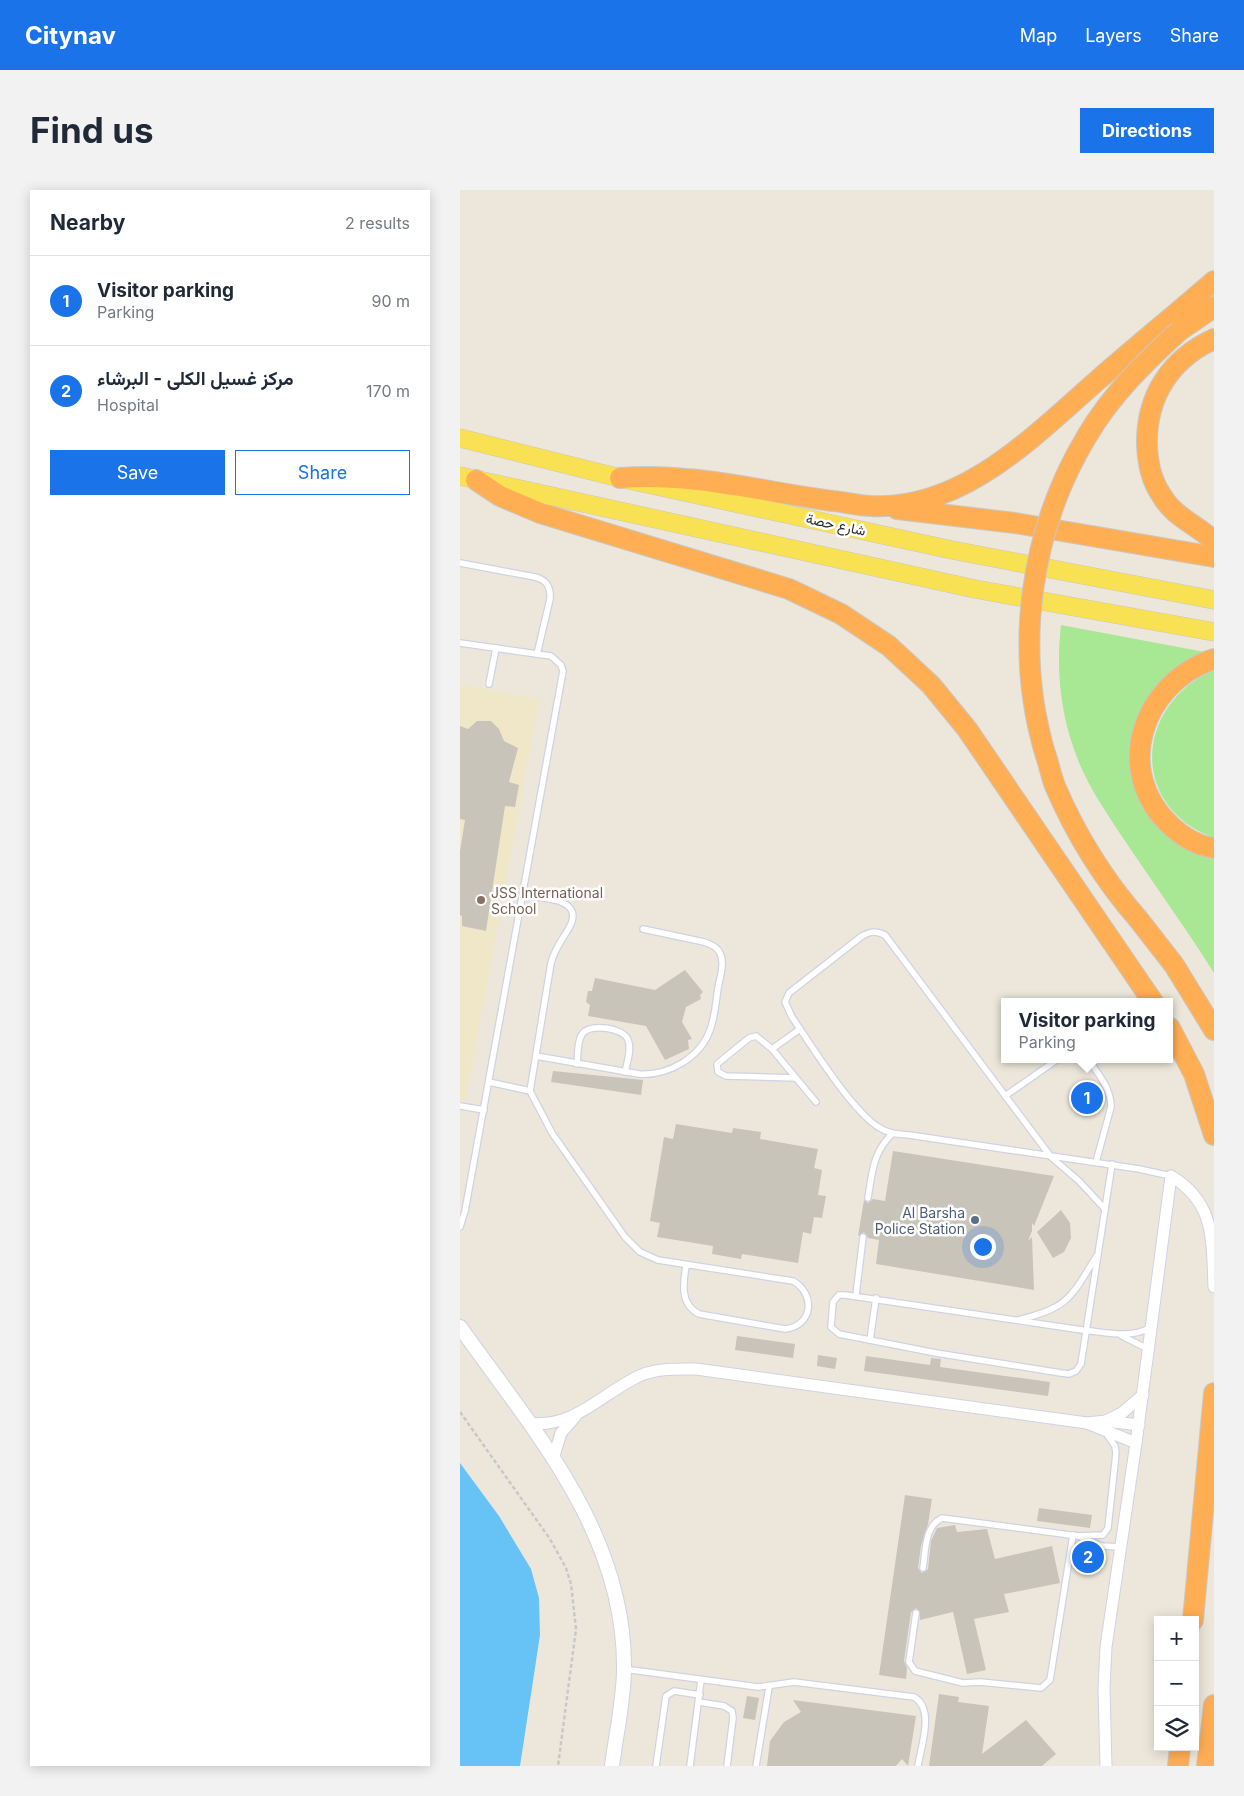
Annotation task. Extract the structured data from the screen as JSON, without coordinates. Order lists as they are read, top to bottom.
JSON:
{
  "streets": {
    "main road": ["شارع حصة"]
  },
  "places": ["JSS International School", "Al Barsha Police Station"],
  "page": {
    "header": "Citynav",
    "nav": ["Map", "Layers", "Share"],
    "buttons": [
      "Directions",
      ["Save", "Share"]
    ],
    "title": "Find us",
    "heading": ["Nearby", "2 results"],
    "list": [
      {
        "mark": "1",
        "name": "Visitor parking",
        "note": "Parking",
        "value": "90 m"
      },
      {
        "mark": "2",
        "name": "مركز غسيل الكلى - البرشاء",
        "note": "Hospital",
        "value": "170 m"
      }
    ],
    "popup": ["Visitor parking", "Parking"],
    "pins": ["1", "2"],
    "map_buttons": ["+", "−"]
  }
}
